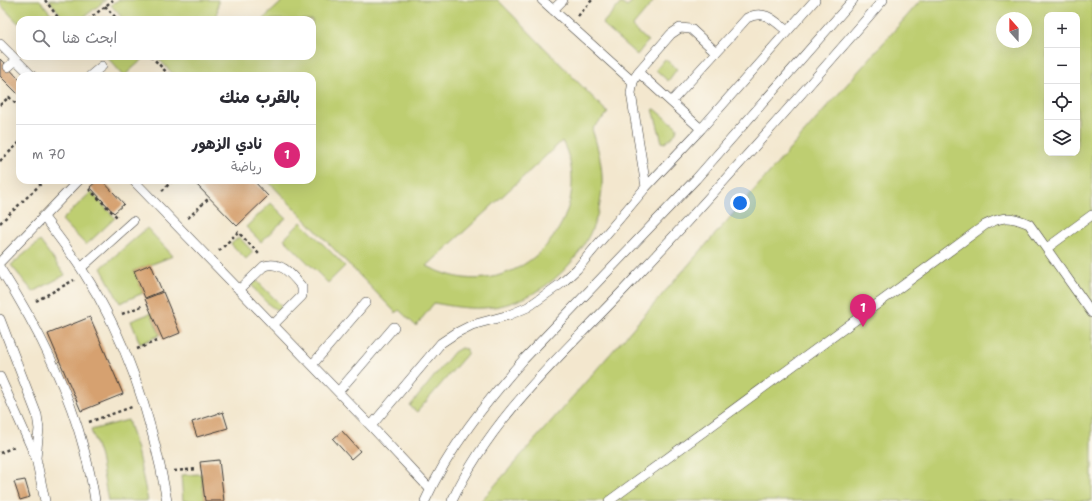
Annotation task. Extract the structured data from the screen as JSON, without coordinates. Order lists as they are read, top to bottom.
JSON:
{
  "north": "top",
  "page": {
    "map_buttons": ["+", "−"],
    "search": "ابحث هنا",
    "heading": "بالقرب منك",
    "list": [
      {
        "mark": "1",
        "name": "نادي الزهور",
        "note": "رياضة",
        "value": "70 m"
      }
    ],
    "pins": "1"
  }
}
